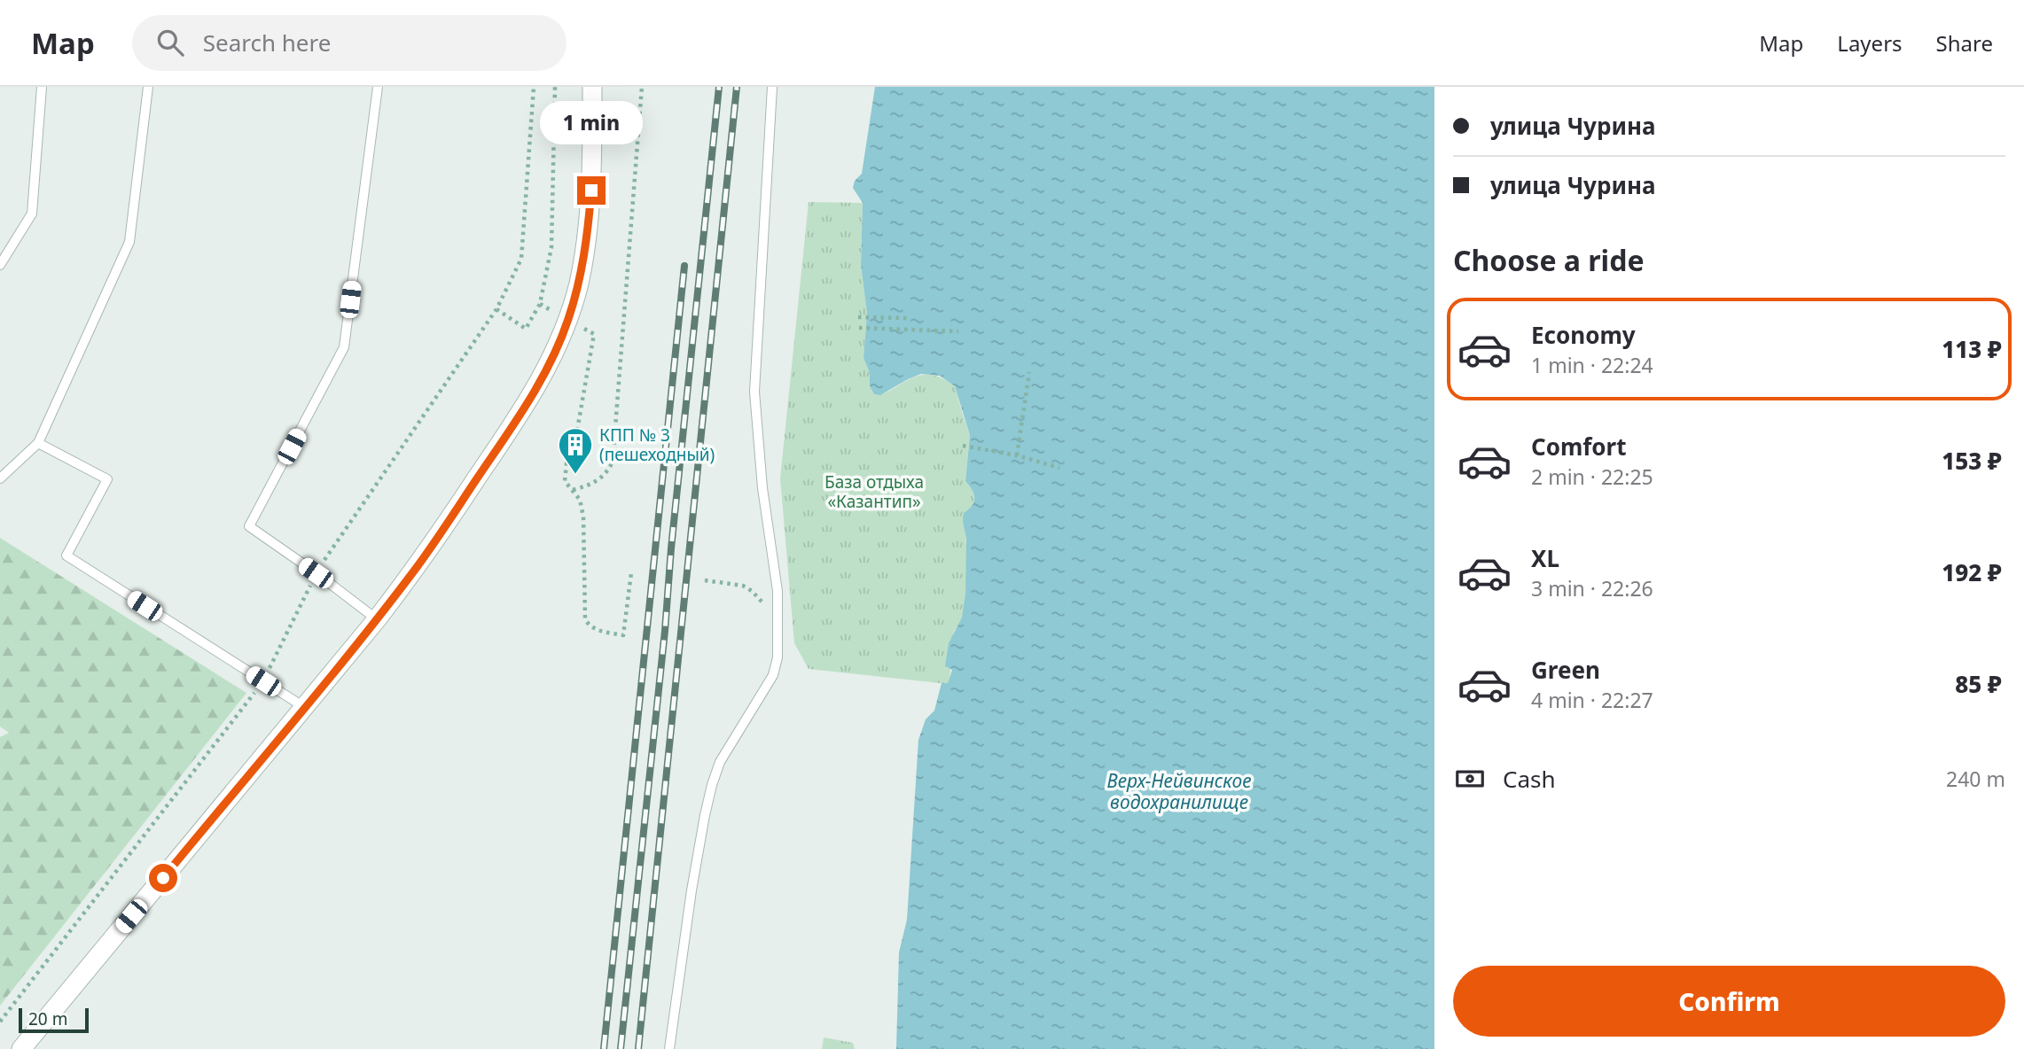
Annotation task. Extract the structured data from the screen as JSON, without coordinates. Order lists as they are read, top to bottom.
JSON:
{
  "water": ["Верх-Нейвинское водохранилище"],
  "parks": ["База отдыха «Казантип»"],
  "places": {
    "building": ["КПП № 3 (пешеходный)"]
  },
  "scale_bar": "20 m",
  "page": {
    "header": "Map",
    "search": "Search here",
    "nav": ["Map", "Layers", "Share"],
    "banner": ["улица Чурина", "улица Чурина"],
    "bubble": "1 min",
    "heading": "Choose a ride",
    "list": [
      {
        "name": "Economy",
        "note": "1 min · 22:24",
        "value": "113 ₽"
      },
      {
        "name": "Comfort",
        "note": "2 min · 22:25",
        "value": "153 ₽"
      },
      {
        "name": "XL",
        "note": "3 min · 22:26",
        "value": "192 ₽"
      },
      {
        "name": "Green",
        "note": "4 min · 22:27",
        "value": "85 ₽"
      }
    ],
    "pay": ["Cash", "240 m"],
    "buttons": "Confirm",
    "scale": "20 m"
  }
}
